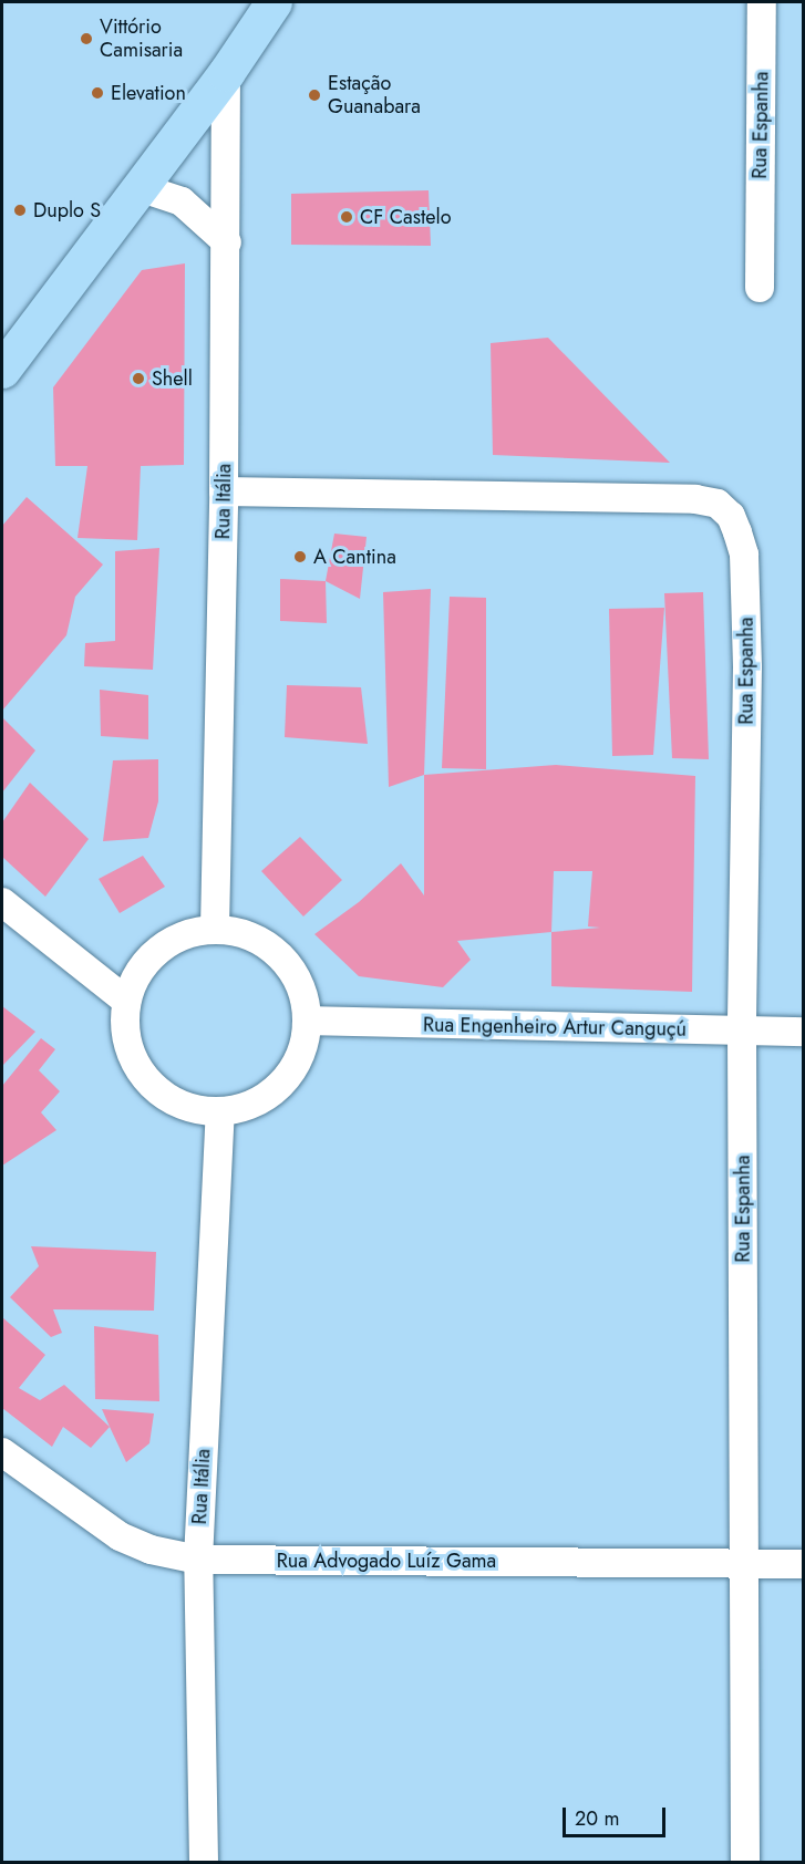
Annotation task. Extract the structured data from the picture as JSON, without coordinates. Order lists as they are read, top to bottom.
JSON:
{
  "streets": {
    "street": [
      "Rua Espanha",
      "Rua Itália",
      "Rua Engenheiro Artur Canguçú",
      "Rua Advogado Luíz Gama"
    ]
  },
  "crossings": [
    ["Rua Espanha", "Rua Itália"],
    ["Rua Espanha", "Rua Engenheiro Artur Canguçú"],
    ["Rua Espanha", "Rua Advogado Luíz Gama"],
    ["Rua Itália", "Rua Engenheiro Artur Canguçú"],
    ["Rua Itália", "Rua Advogado Luíz Gama"]
  ],
  "places": [
    "Vittório Camisaria",
    "Elevation",
    "Estação Guanabara",
    "Duplo S",
    "CF Castelo",
    "Shell",
    "A Cantina"
  ],
  "scale_bar": "20 m"
}
